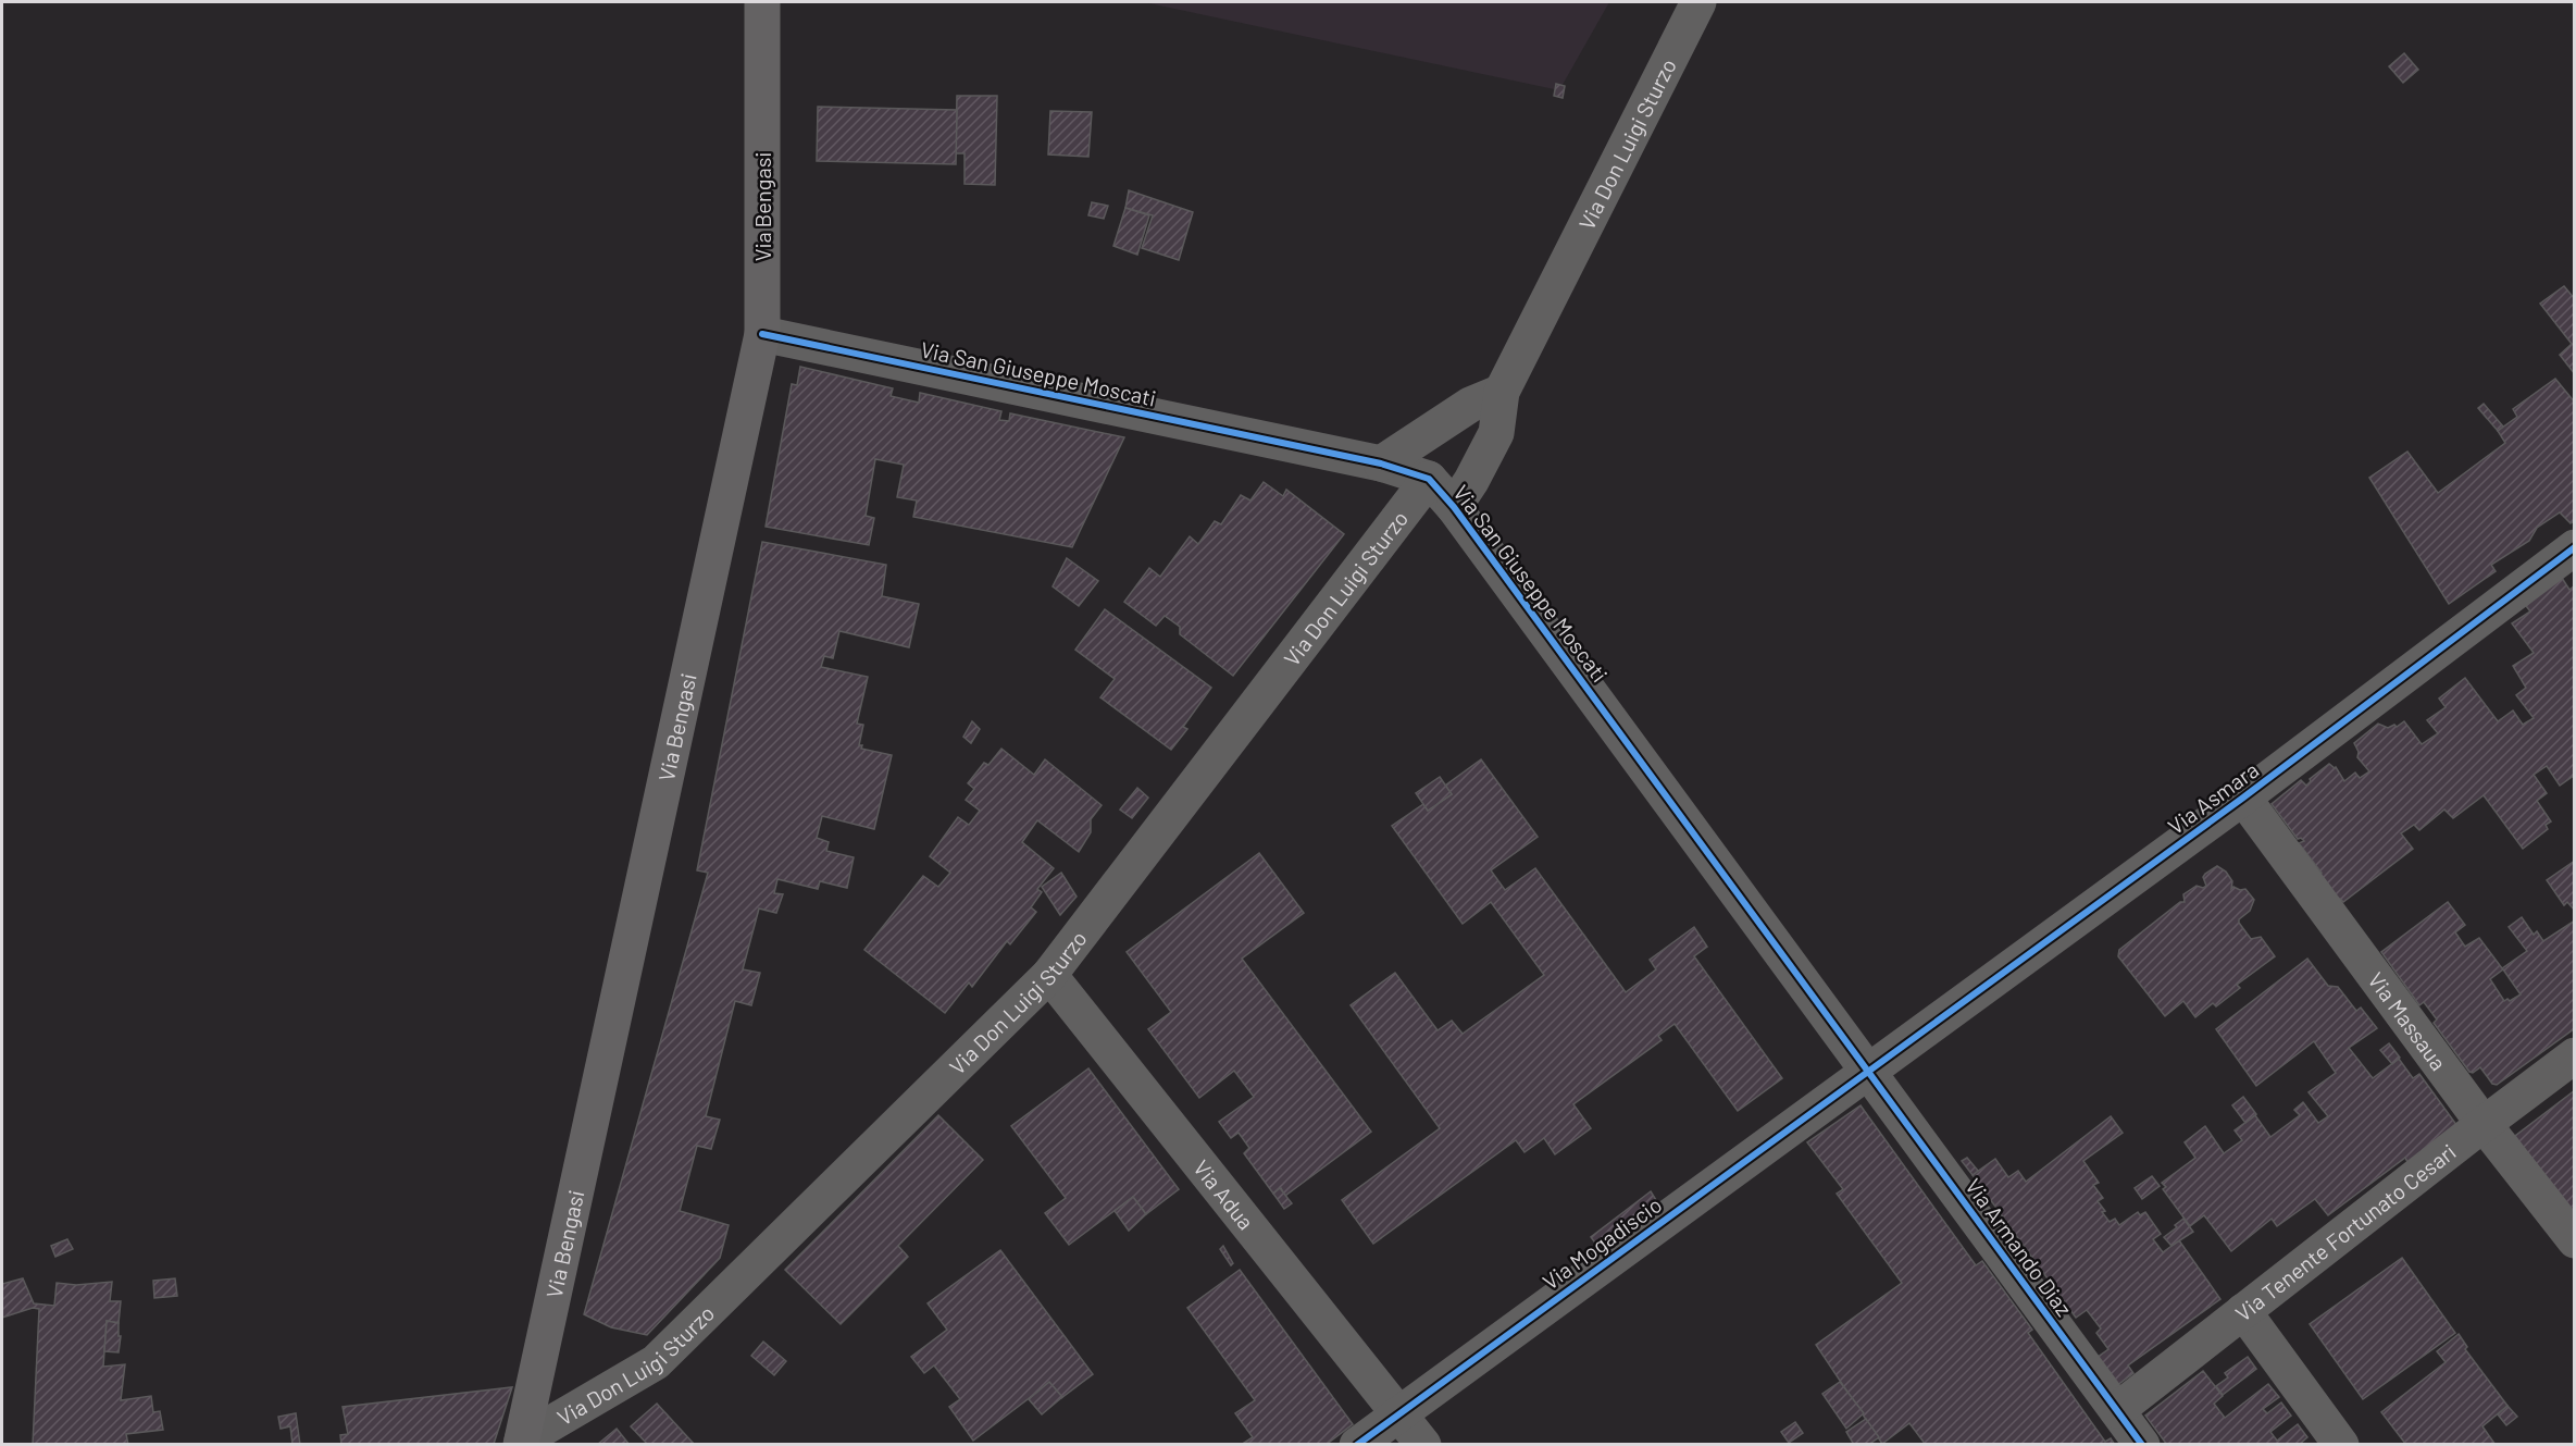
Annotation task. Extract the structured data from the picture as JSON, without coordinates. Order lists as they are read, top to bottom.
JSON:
{
  "streets": {
    "street": [
      "Via Don Luigi Sturzo",
      "Via Bengasi",
      "Via San Giuseppe Moscati",
      "Via Asmara",
      "Via Massaua",
      "Via Adua",
      "Via Tenente Fortunato Cesari",
      "Via Mogadiscio",
      "Via Armando Diaz"
    ]
  },
  "crossings": [
    ["Via Don Luigi Sturzo", "Via Bengasi"],
    ["Via Don Luigi Sturzo", "Via San Giuseppe Moscati"],
    ["Via Don Luigi Sturzo", "Via Adua"],
    ["Via Bengasi", "Via San Giuseppe Moscati"],
    ["Via San Giuseppe Moscati", "Via Asmara"],
    ["Via San Giuseppe Moscati", "Via Mogadiscio"],
    ["Via San Giuseppe Moscati", "Via Armando Diaz"],
    ["Via Asmara", "Via Massaua"],
    ["Via Asmara", "Via Mogadiscio"],
    ["Via Asmara", "Via Armando Diaz"],
    ["Via Massaua", "Via Tenente Fortunato Cesari"],
    ["Via Adua", "Via Mogadiscio"],
    ["Via Tenente Fortunato Cesari", "Via Armando Diaz"],
    ["Via Mogadiscio", "Via Armando Diaz"]
  ]
}
